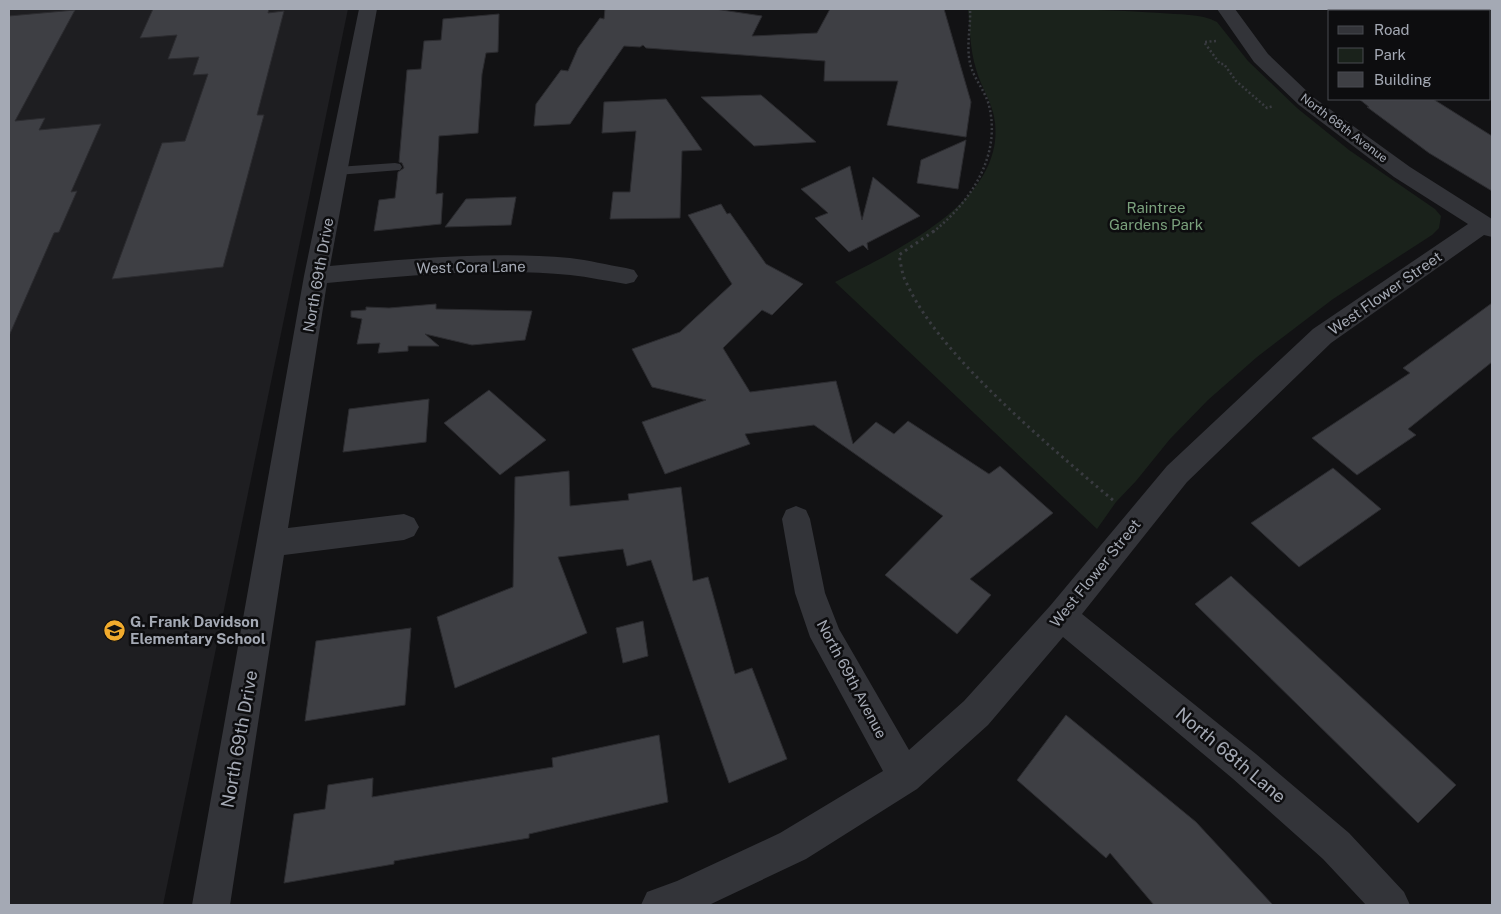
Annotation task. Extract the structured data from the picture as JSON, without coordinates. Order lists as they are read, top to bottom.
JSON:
{
  "streets": {
    "street": [
      "North 68th Avenue",
      "West Cora Lane",
      "North 69th Drive",
      "West Flower Street",
      "North 69th Avenue",
      "North 68th Lane"
    ]
  },
  "crossings": [
    ["North 68th Avenue", "West Flower Street"],
    ["West Cora Lane", "North 69th Drive"],
    ["West Flower Street", "North 69th Avenue"],
    ["West Flower Street", "North 68th Lane"]
  ],
  "parks": ["Raintree Gardens Park"],
  "places": {
    "school or university": ["G. Frank Davidson Elementary School"]
  },
  "legend": ["Road", "Park", "Building"]
}
